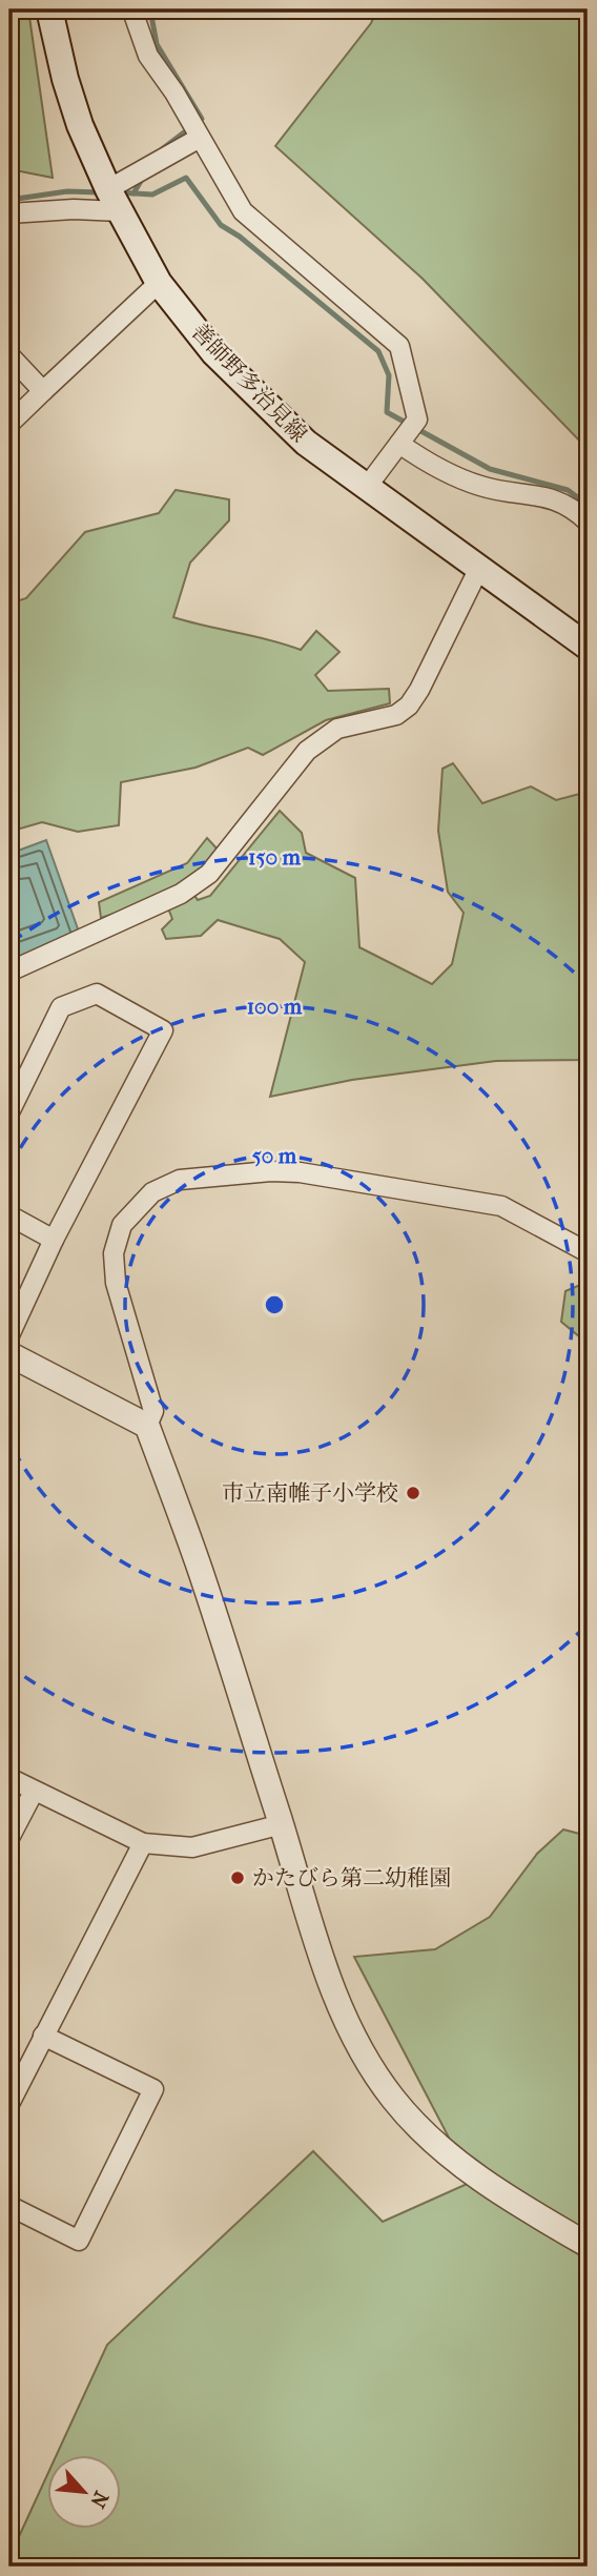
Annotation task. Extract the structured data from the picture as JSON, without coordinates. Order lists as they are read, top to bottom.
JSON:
{
  "streets": {
    "main road": ["善師野多治見線"]
  },
  "places": ["市立南帷子小学校", "かたびら第二幼稚園"],
  "north": "bottom right",
  "rings": ["150 m", "100 m", "50 m"]
}
